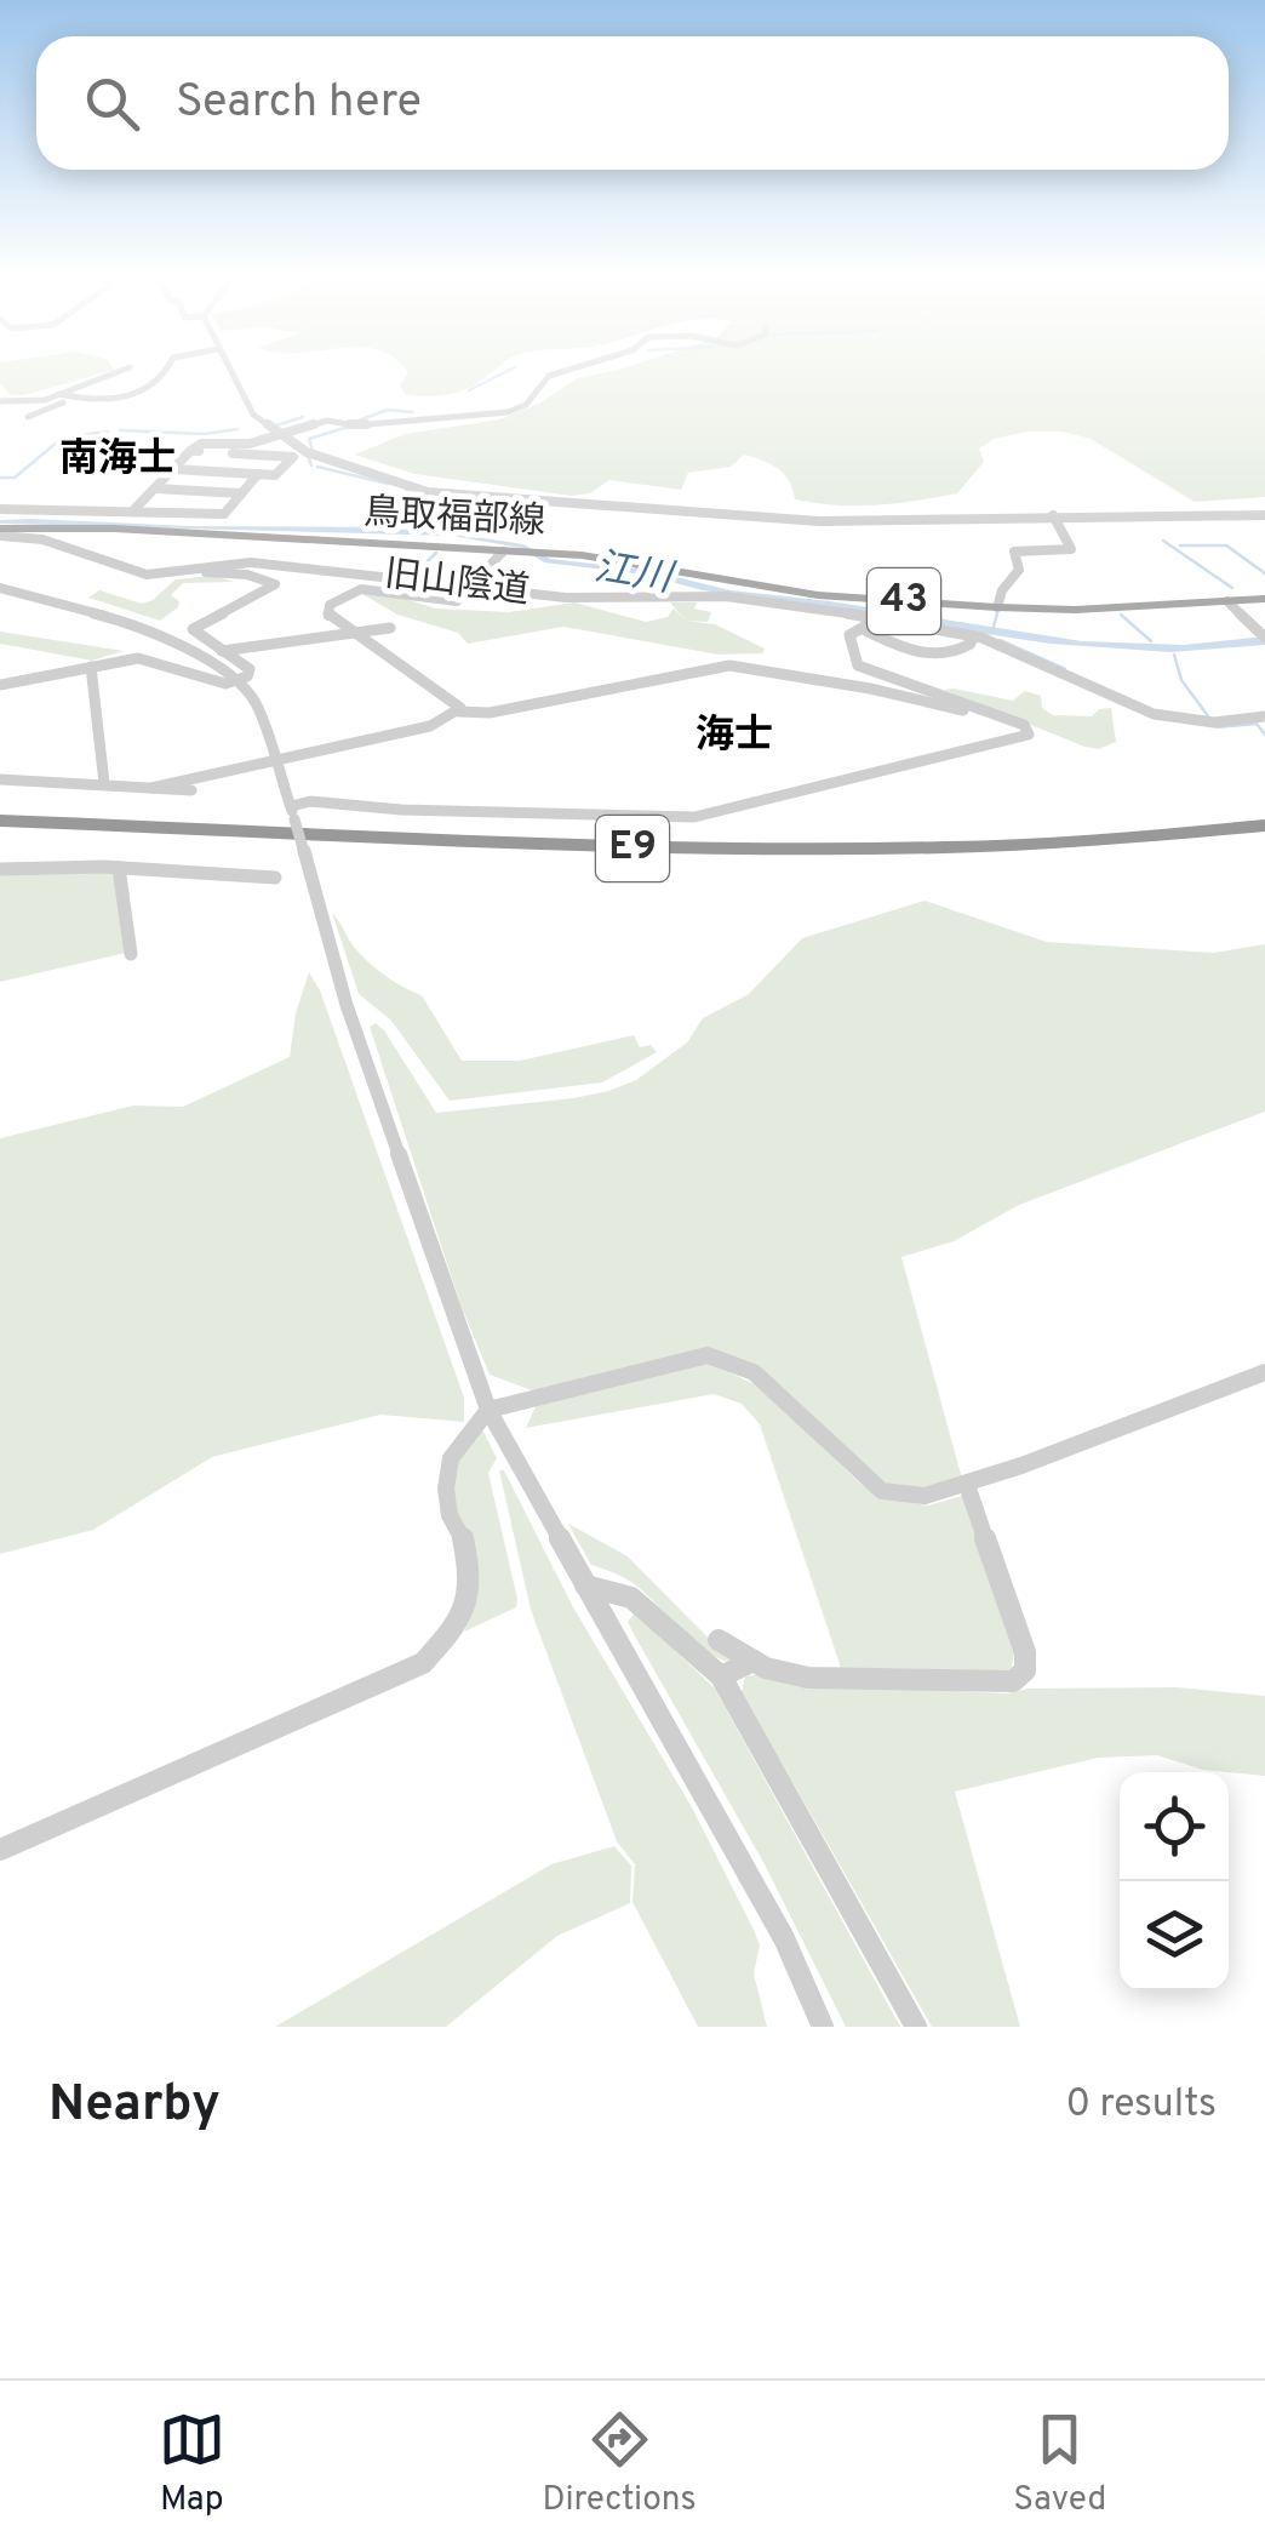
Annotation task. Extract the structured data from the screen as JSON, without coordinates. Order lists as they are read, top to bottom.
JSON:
{
  "streets": {
    "highway": ["E9"],
    "main road": ["鳥取福部線", "43"],
    "street": ["旧山陰道"]
  },
  "crossings": [
    ["鳥取福部線", "旧山陰道"]
  ],
  "districts": ["南海士", "海士"],
  "water": ["江川"],
  "page": {
    "search": "Search here",
    "heading": ["Nearby", "0 results"],
    "nav": ["Map", "Directions", "Saved"]
  }
}
